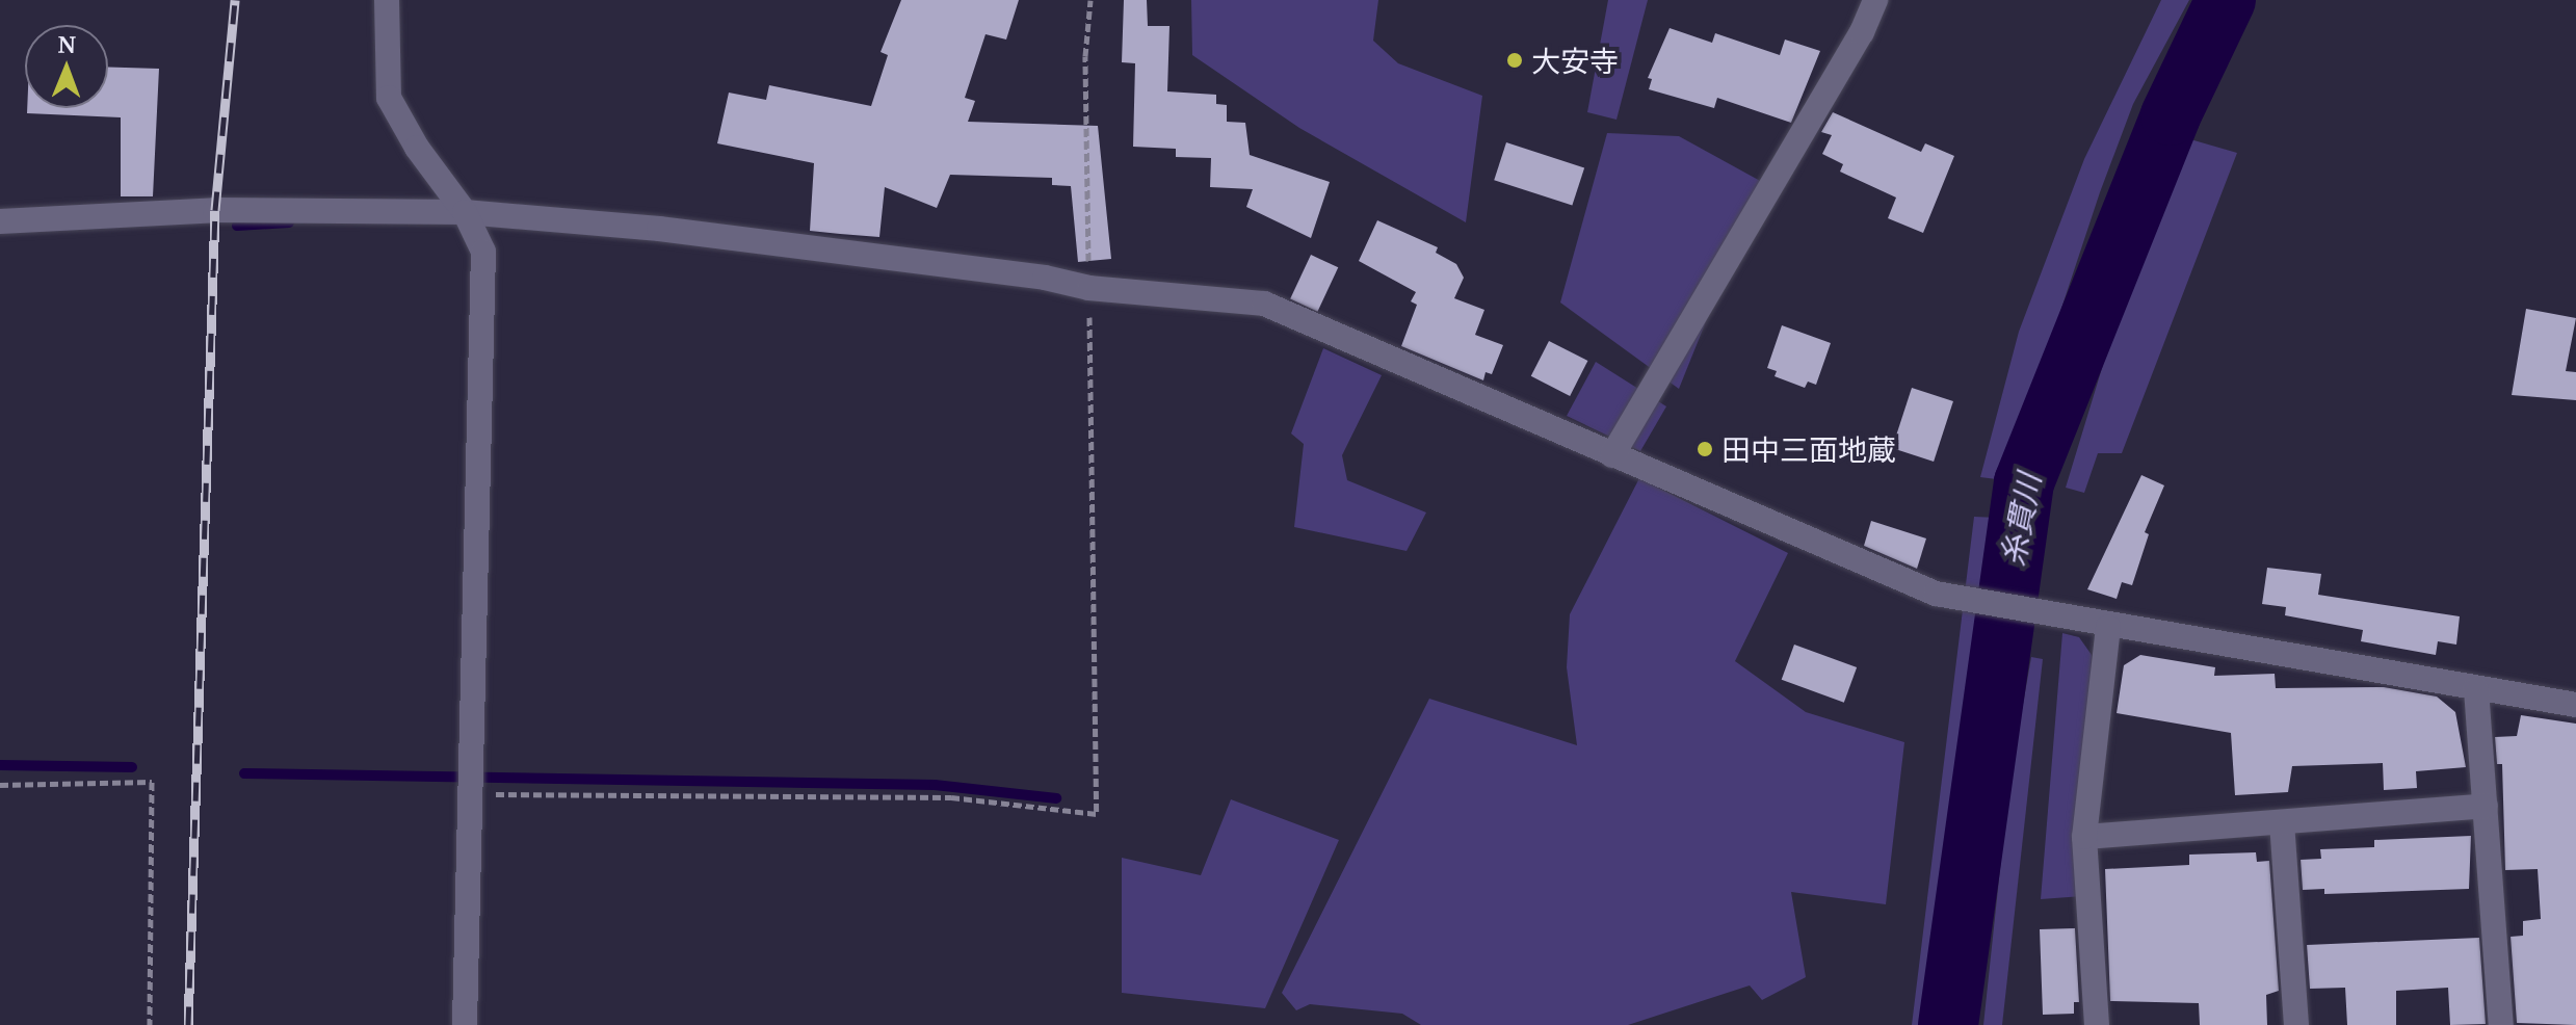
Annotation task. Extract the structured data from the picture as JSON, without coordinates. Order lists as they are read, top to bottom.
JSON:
{
  "water": ["糸貫川"],
  "places": ["大安寺", "田中三面地蔵"],
  "north": "top"
}
